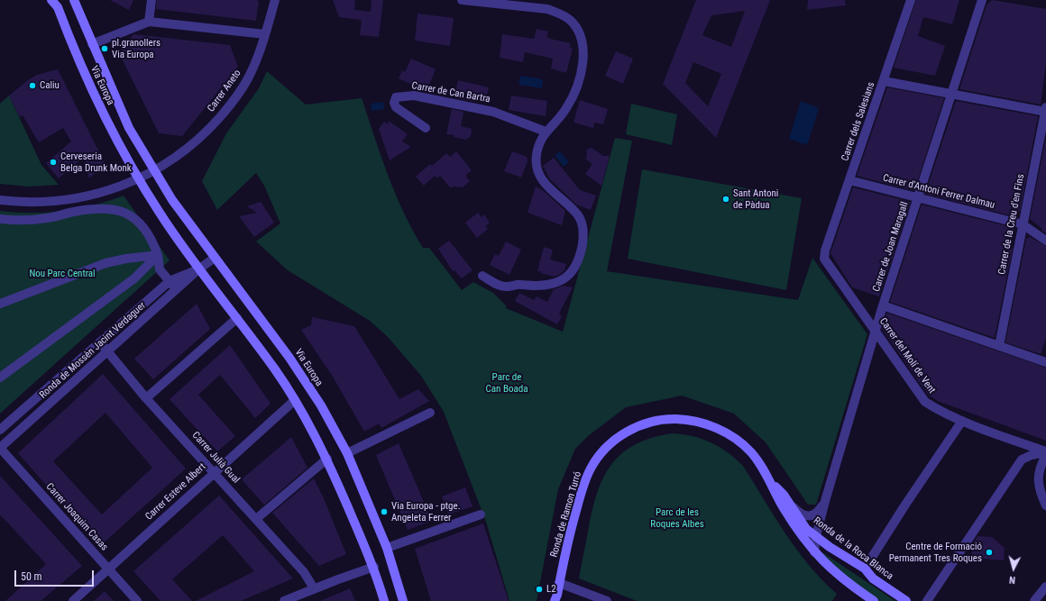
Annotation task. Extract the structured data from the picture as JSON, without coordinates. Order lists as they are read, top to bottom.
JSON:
{
  "streets": {
    "street": [
      "Via Europa",
      "Carrer Aneto",
      "Carrer de Can Bartra",
      "Carrer dels Salesians",
      "Carrer d'Antoni Ferrer Dalmau",
      "Carrer de la Creu d'en Fins",
      "Carrer de Joan Maragall",
      "Ronda de Mossèn Jacint Verdaguer",
      "Carrer del Molí de Vent",
      "Carrer Julià Gual",
      "Carrer Esteve Albert",
      "Ronda de Ramon Turró",
      "Carrer Joaquim Casas",
      "Ronda de la Roca Blanca"
    ]
  },
  "crossings": [
    ["Via Europa", "Carrer Aneto"],
    ["Via Europa", "Ronda de Mossèn Jacint Verdaguer"],
    ["Via Europa", "Carrer Esteve Albert"],
    ["Carrer dels Salesians", "Carrer d'Antoni Ferrer Dalmau"],
    ["Carrer dels Salesians", "Carrer del Molí de Vent"],
    ["Carrer d'Antoni Ferrer Dalmau", "Carrer de la Creu d'en Fins"],
    ["Carrer d'Antoni Ferrer Dalmau", "Carrer de Joan Maragall"],
    ["Carrer de Joan Maragall", "Carrer del Molí de Vent"],
    ["Carrer de Joan Maragall", "Ronda de la Roca Blanca"],
    ["Ronda de Mossèn Jacint Verdaguer", "Carrer Julià Gual"],
    ["Ronda de Mossèn Jacint Verdaguer", "Carrer Joaquim Casas"],
    ["Carrer Julià Gual", "Carrer Esteve Albert"],
    ["Carrer Esteve Albert", "Carrer Joaquim Casas"],
    ["Ronda de Ramon Turró", "Ronda de la Roca Blanca"]
  ],
  "parks": ["Nou Parc Central", "Parc de Can Boada", "Parc de les Roques Albes"],
  "places": [
    "pl.granollers Via Europa",
    "Caliu",
    "Cerveseria Belga Drunk Monk",
    "Sant Antoni de Pàdua",
    "Via Europa - ptge. Angeleta Ferrer",
    "Centre de Formació Permanent Tres Roques",
    "L2"
  ],
  "scale_bar": "50 m",
  "north": "bottom"
}
